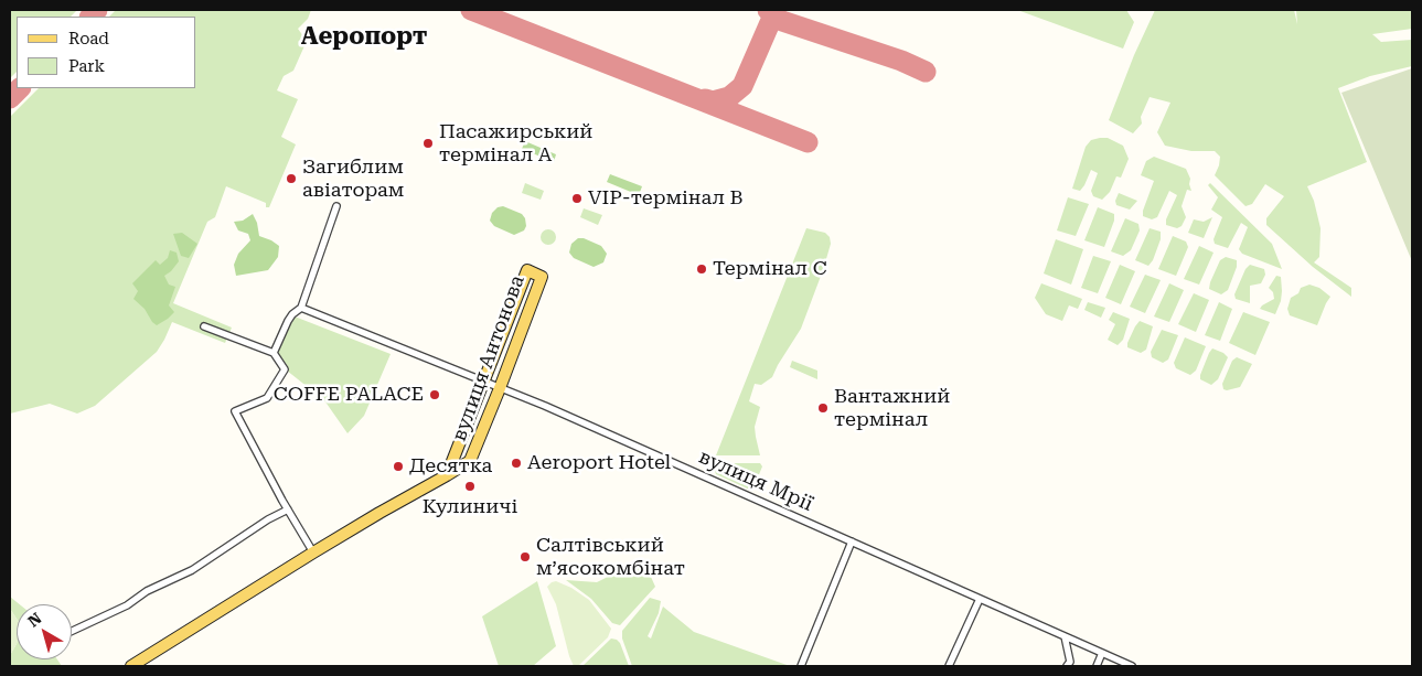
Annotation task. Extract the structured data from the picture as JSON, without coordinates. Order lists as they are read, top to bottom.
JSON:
{
  "streets": {
    "main road": ["вулиця Антонова"],
    "street": ["вулиця Мрії"]
  },
  "crossings": [
    ["вулиця Антонова", "вулиця Мрії"]
  ],
  "districts": ["Аеропорт"],
  "places": [
    "Пасажирський термінал A",
    "Загиблим авіаторам",
    "VIP-термінал B",
    "Термінал C",
    "COFFE PALACE",
    "Вантажний термінал",
    "Aeroport Hotel",
    "Десятка",
    "Кулиничі",
    "Салтівський мʼясокомбінат"
  ],
  "legend": ["Road", "Park"],
  "north": "top left"
}
